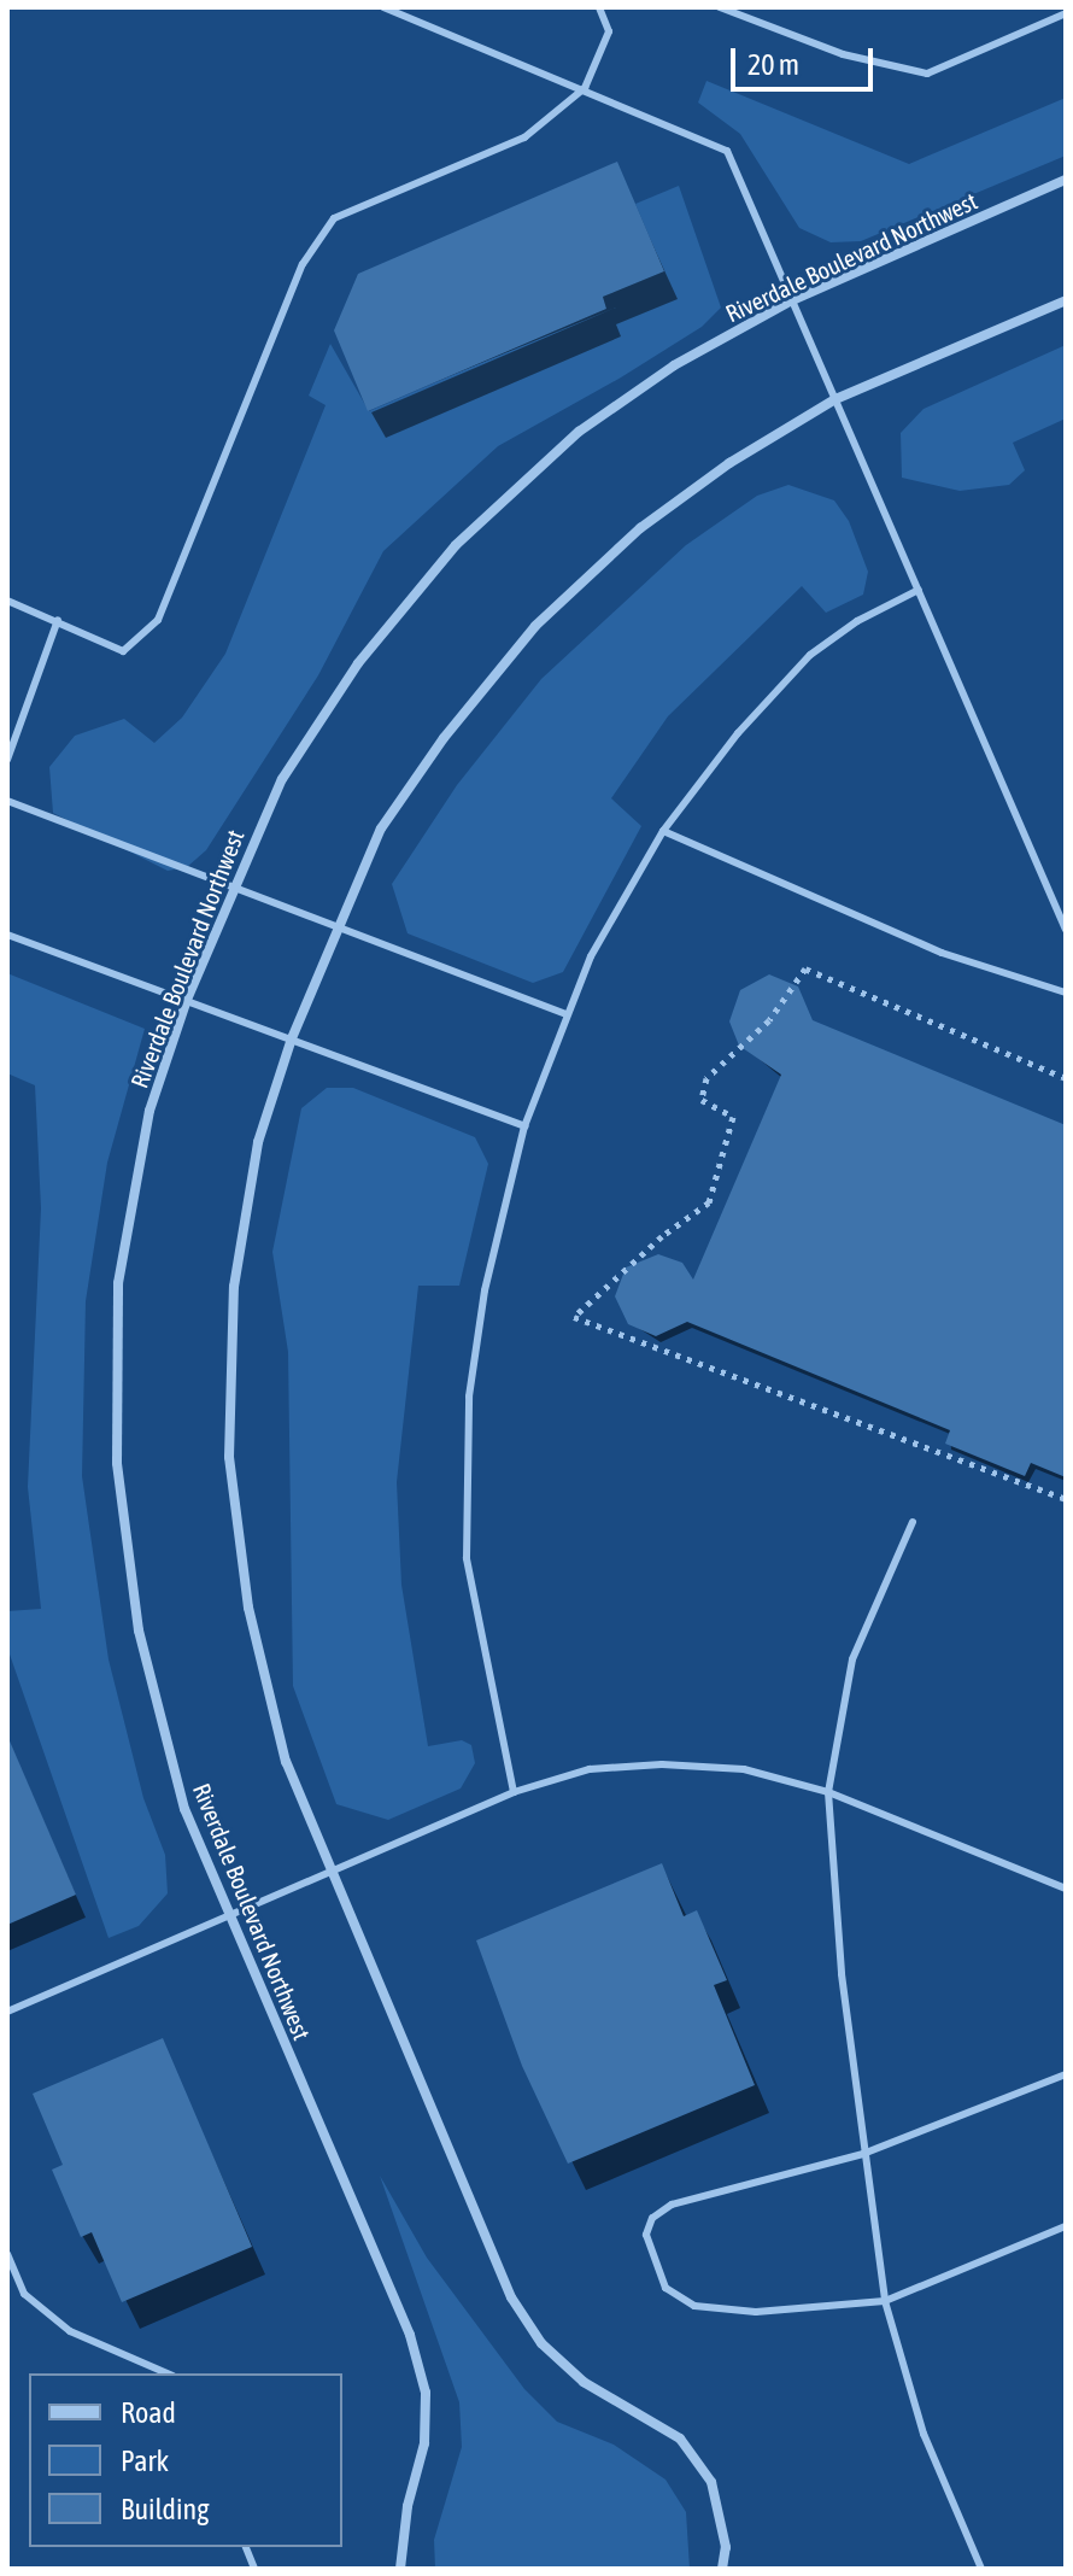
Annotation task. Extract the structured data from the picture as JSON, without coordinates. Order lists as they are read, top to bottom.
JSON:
{
  "streets": {
    "street": ["Riverdale Boulevard Northwest"]
  },
  "legend": ["Road", "Park", "Building"],
  "scale_bar": "20 m"
}
